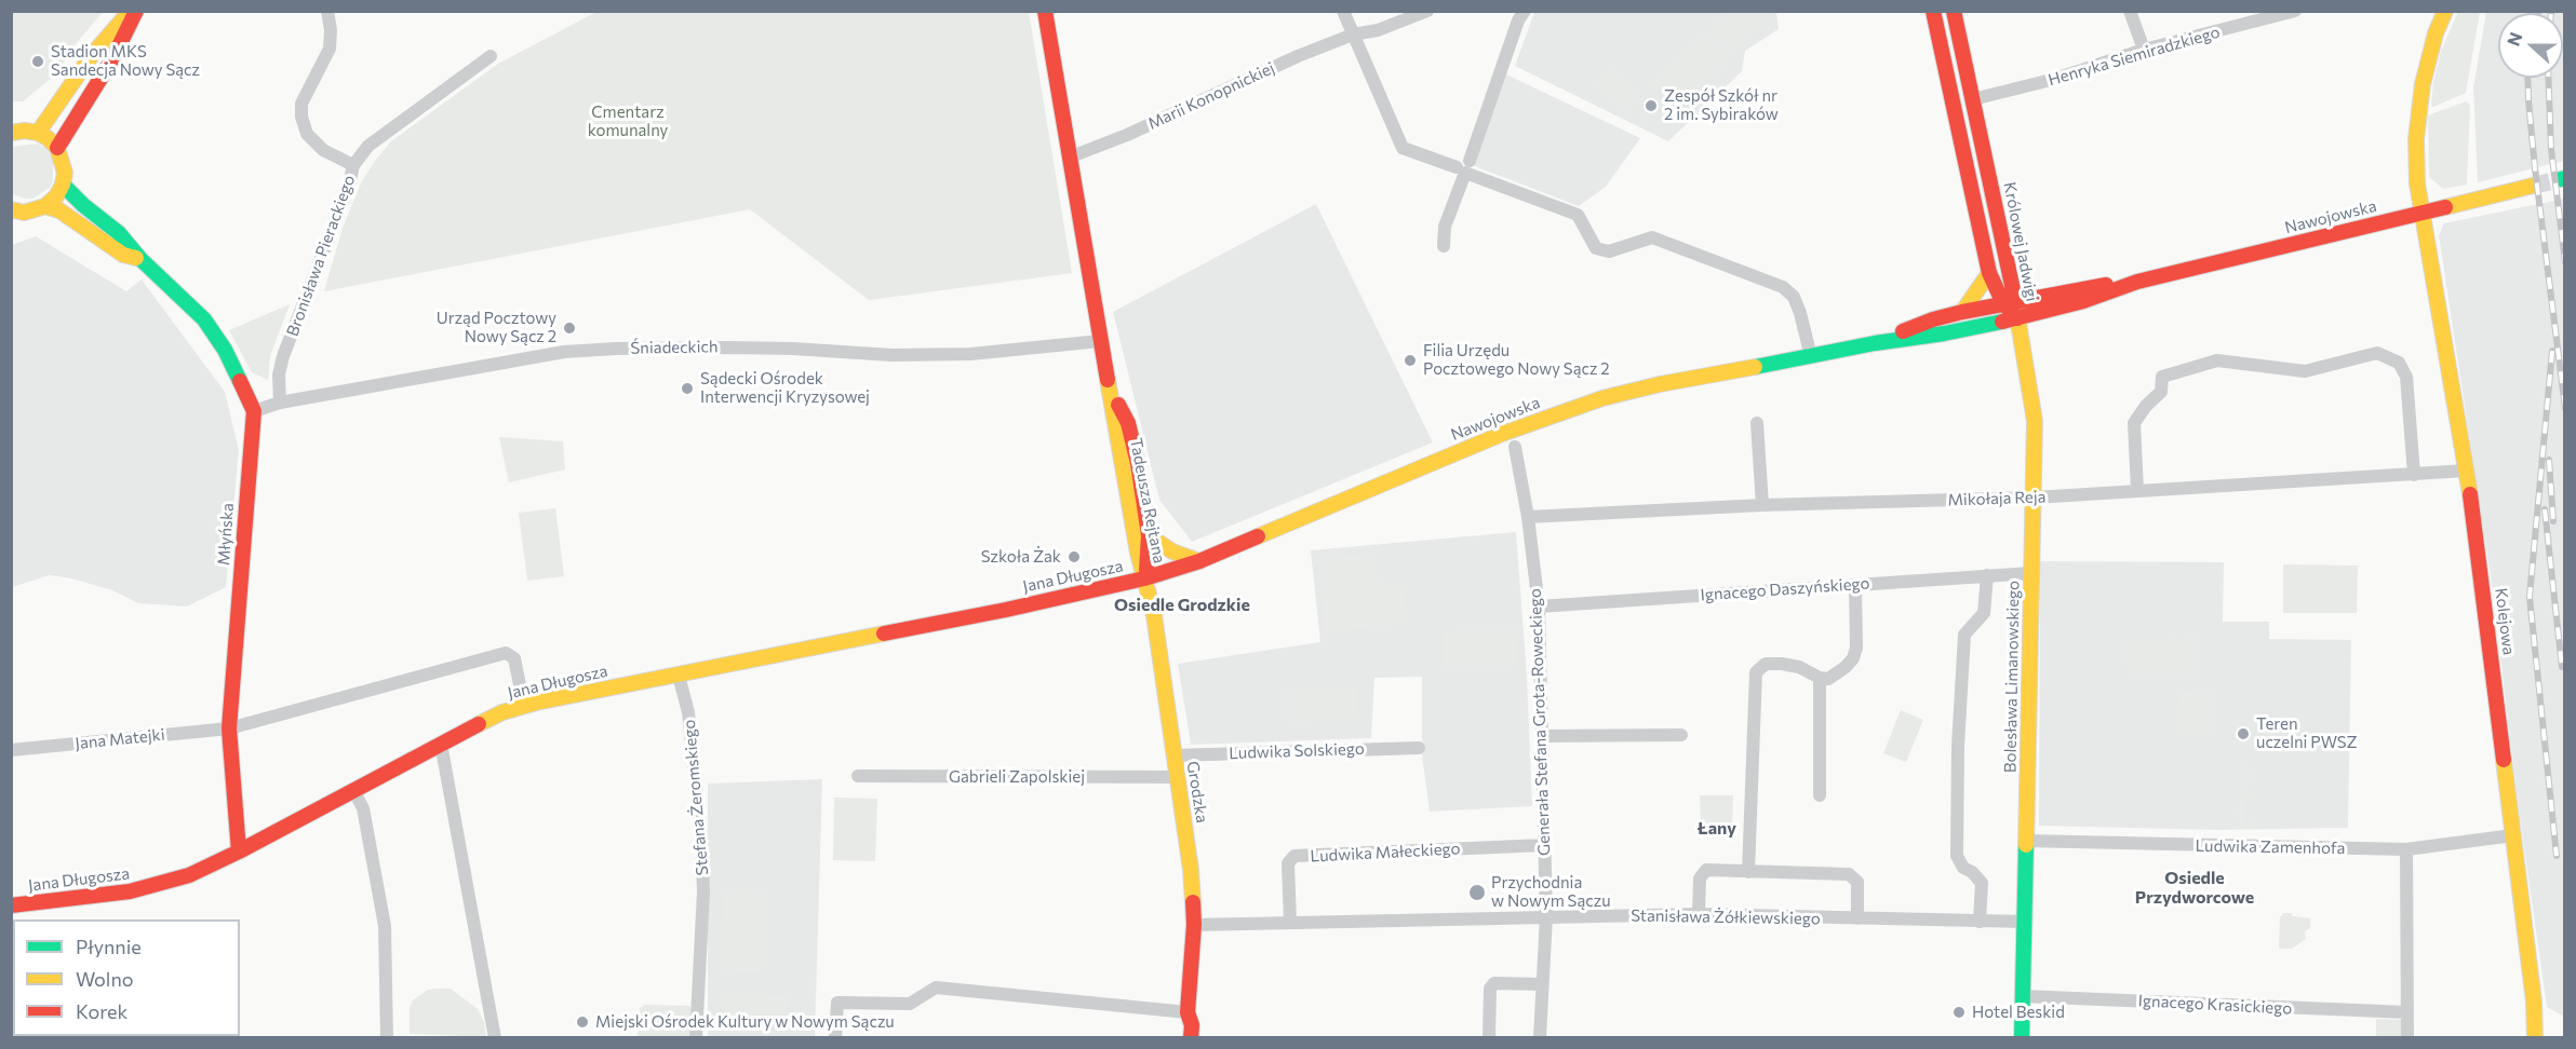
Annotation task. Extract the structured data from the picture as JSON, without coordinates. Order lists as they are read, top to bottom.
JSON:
{
  "streets": {
    "street": [
      "Henryka Siemiradzkiego",
      "Marii Konopnickiej",
      "Nawojowska",
      "Królowej Jadwigi",
      "Bronisława Pierackiego",
      "Śniadeckich",
      "Mikołaja Reja",
      "Tadeusza Rejtana",
      "Młyńska",
      "Jana Długosza",
      "Ignacego Daszyńskiego",
      "Kolejowa",
      "Bolesława Limanowskiego",
      "Generała Stefana Grota-Roweckiego",
      "Jana Matejki",
      "Ludwika Solskiego",
      "Gabrieli Zapolskiej",
      "Grodzka",
      "Stefana Żeromskiego",
      "Ludwika Zamenhofa",
      "Ludwika Małeckiego",
      "Stanisława Żółkiewskiego",
      "Ignacego Krasickiego"
    ]
  },
  "crossings": [
    ["Henryka Siemiradzkiego", "Królowej Jadwigi"],
    ["Marii Konopnickiej", "Tadeusza Rejtana"],
    ["Nawojowska", "Królowej Jadwigi"],
    ["Nawojowska", "Tadeusza Rejtana"],
    ["Nawojowska", "Jana Długosza"],
    ["Nawojowska", "Kolejowa"],
    ["Nawojowska", "Bolesława Limanowskiego"],
    ["Nawojowska", "Grodzka"],
    ["Królowej Jadwigi", "Bolesława Limanowskiego"],
    ["Bronisława Pierackiego", "Śniadeckich"],
    ["Śniadeckich", "Tadeusza Rejtana"],
    ["Śniadeckich", "Młyńska"],
    ["Mikołaja Reja", "Kolejowa"],
    ["Mikołaja Reja", "Bolesława Limanowskiego"],
    ["Mikołaja Reja", "Generała Stefana Grota-Roweckiego"],
    ["Tadeusza Rejtana", "Jana Długosza"],
    ["Tadeusza Rejtana", "Grodzka"],
    ["Młyńska", "Jana Długosza"],
    ["Młyńska", "Jana Matejki"],
    ["Jana Długosza", "Jana Matejki"],
    ["Jana Długosza", "Grodzka"],
    ["Jana Długosza", "Stefana Żeromskiego"],
    ["Ignacego Daszyńskiego", "Bolesława Limanowskiego"],
    ["Ignacego Daszyńskiego", "Generała Stefana Grota-Roweckiego"],
    ["Kolejowa", "Ludwika Zamenhofa"],
    ["Bolesława Limanowskiego", "Ludwika Zamenhofa"],
    ["Bolesława Limanowskiego", "Stanisława Żółkiewskiego"],
    ["Bolesława Limanowskiego", "Ignacego Krasickiego"],
    ["Generała Stefana Grota-Roweckiego", "Ludwika Małeckiego"],
    ["Generała Stefana Grota-Roweckiego", "Stanisława Żółkiewskiego"],
    ["Ludwika Solskiego", "Grodzka"],
    ["Gabrieli Zapolskiej", "Grodzka"],
    ["Grodzka", "Stanisława Żółkiewskiego"],
    ["Ludwika Małeckiego", "Stanisława Żółkiewskiego"]
  ],
  "districts": ["Osiedle Grodzkie", "Łany", "Osiedle Przydworcowe"],
  "parks": ["Cmentarz komunalny"],
  "places": [
    "Stadion MKS Sandecja Nowy Sącz",
    "Zespół Szkół nr 2 im. Sybiraków",
    "Urząd Pocztowy Nowy Sącz 2",
    "Filia Urzędu Pocztowego Nowy Sącz 2",
    "Sądecki Ośrodek Interwencji Kryzysowej",
    "Szkoła Żak",
    "Teren uczelni PWSZ",
    "Przychodnia w Nowym Sączu",
    "Hotel Beskid",
    "Miejski Ośrodek Kultury w Nowym Sączu"
  ],
  "legend": ["Płynnie", "Wolno", "Korek"],
  "north": "left"
}
